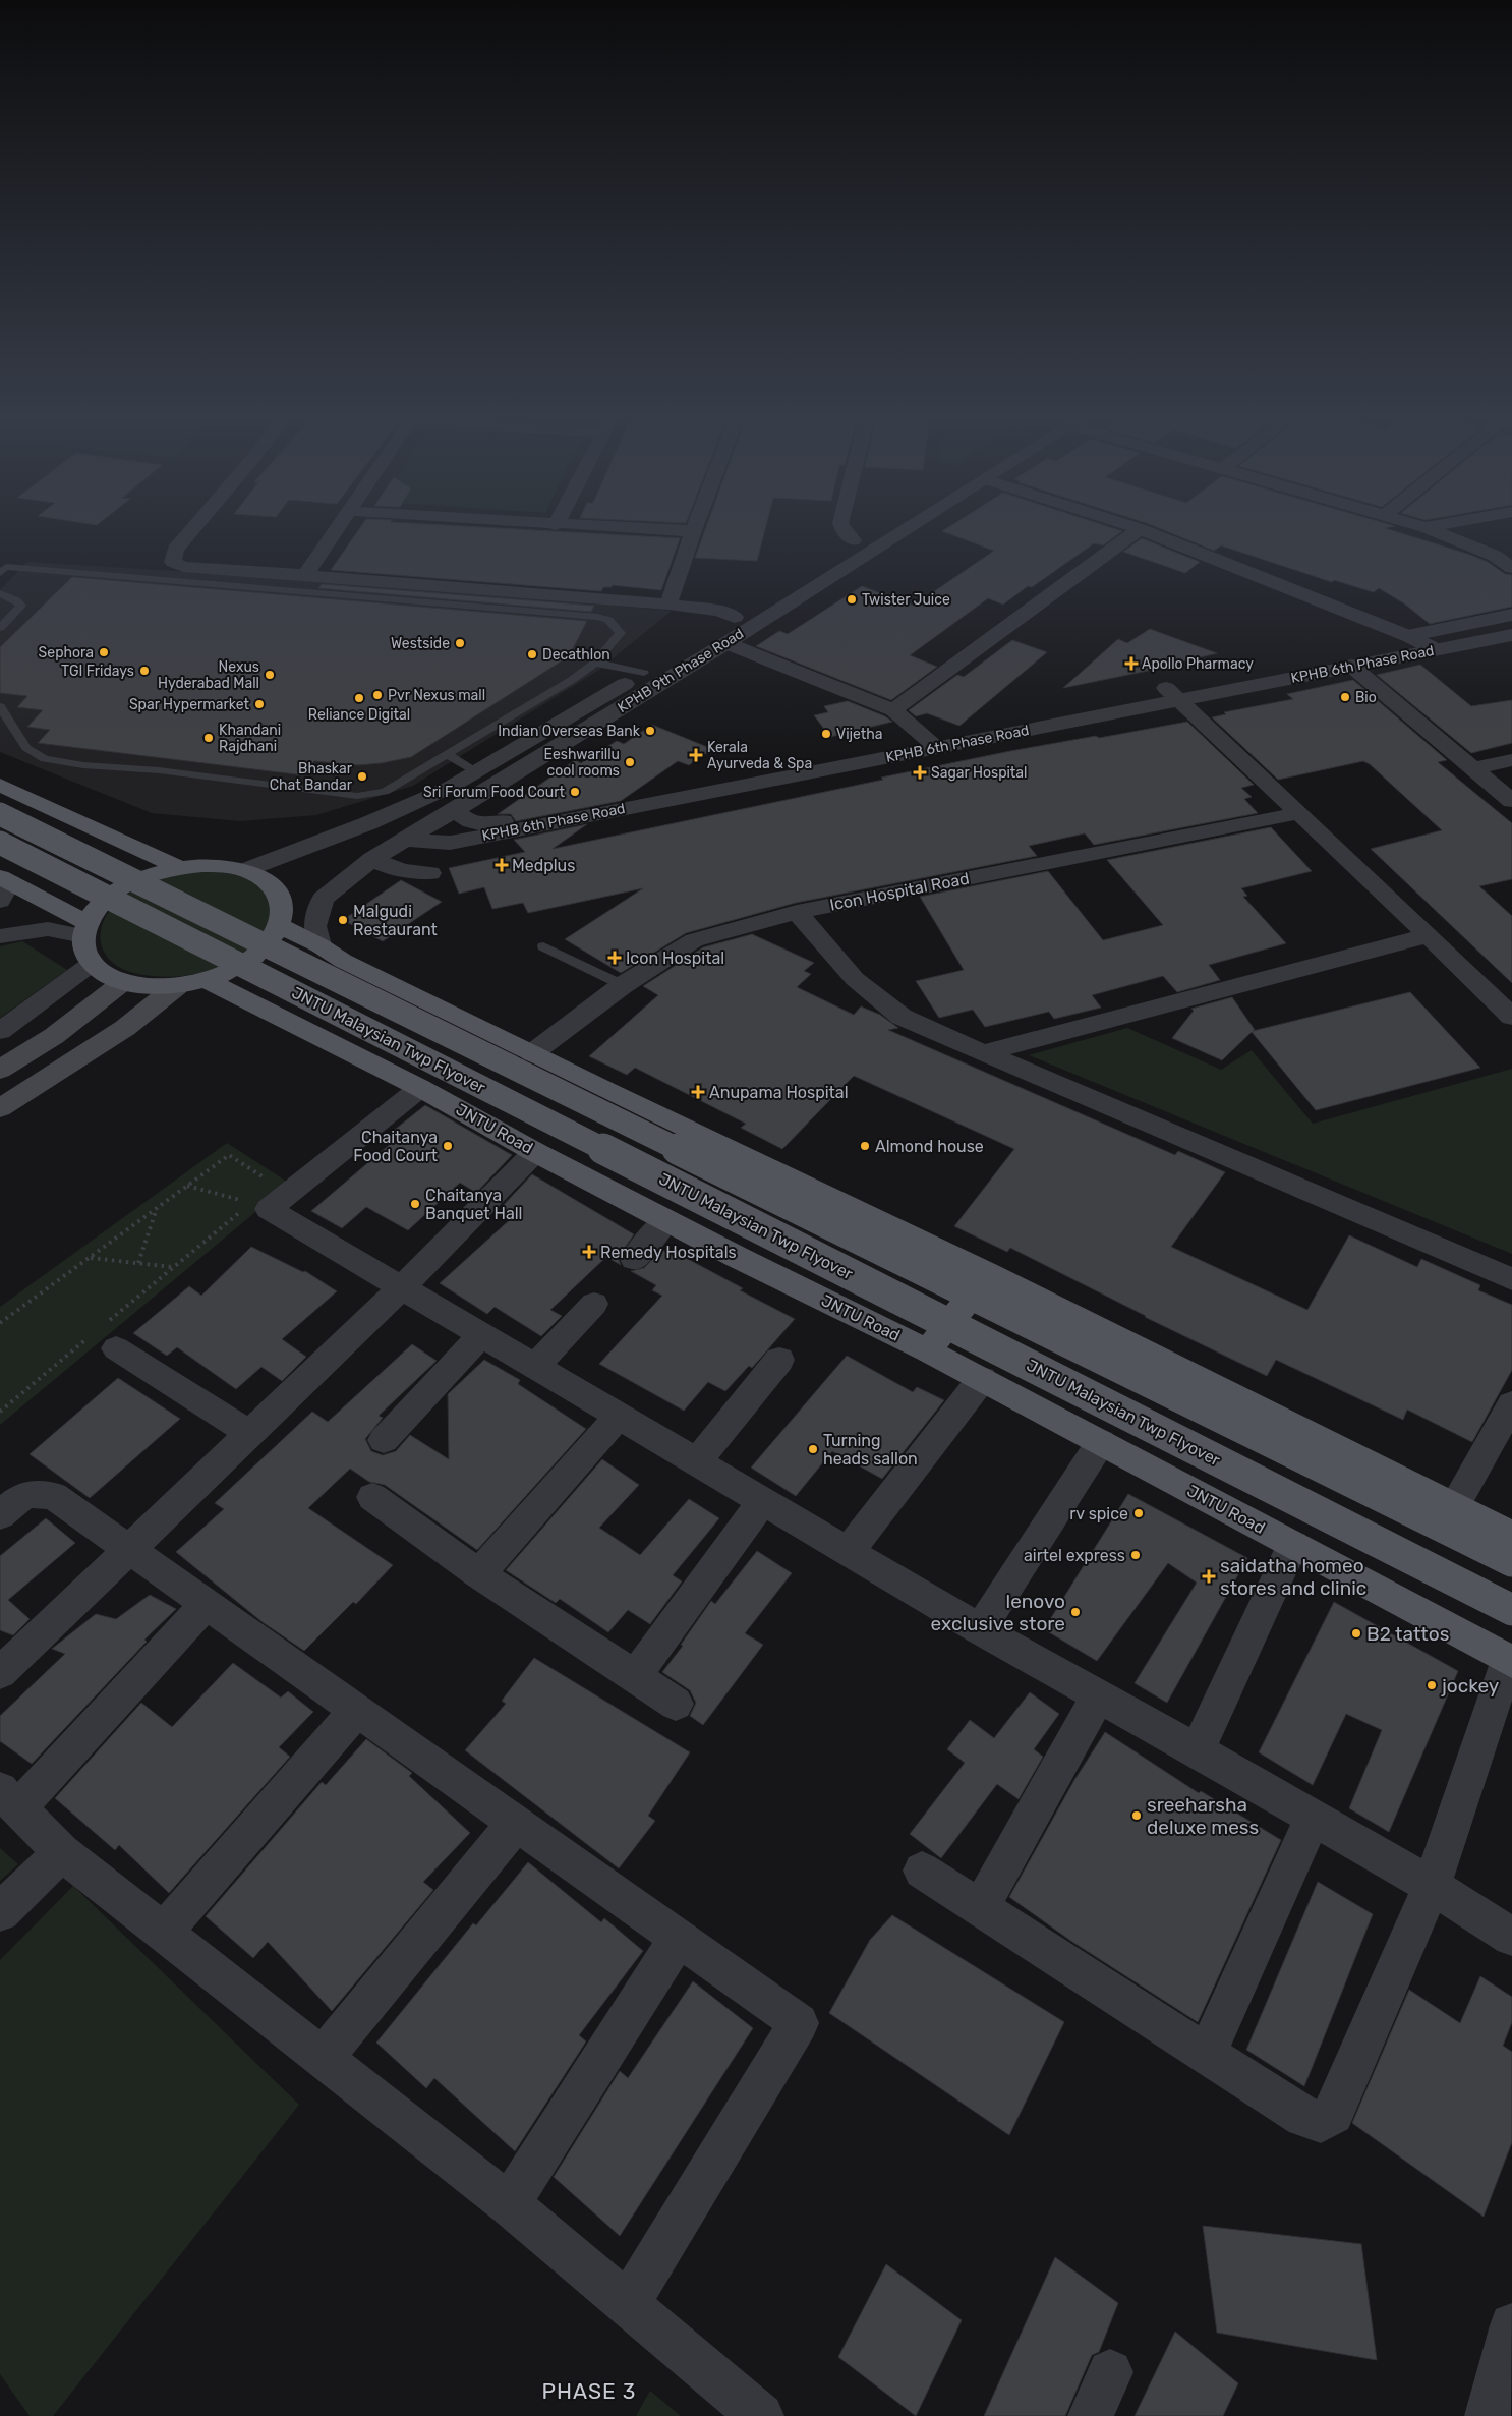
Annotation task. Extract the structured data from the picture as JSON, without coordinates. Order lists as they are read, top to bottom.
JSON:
{
  "streets": {
    "main road": ["JNTU Malaysian Twp Flyover", "JNTU Road"],
    "street": ["KPHB 6th Phase Road", "KPHB 9th Phase Road", "Icon Hospital Road"]
  },
  "crossings": [
    ["KPHB 6th Phase Road", "KPHB 9th Phase Road"],
    ["KPHB 9th Phase Road", "JNTU Road"]
  ],
  "districts": ["PHASE 3"],
  "places": {
    "other": [
      "Twister Juice",
      "Westside",
      "Sephora",
      "Decathlon",
      "TGI Fridays",
      "Nexus Hyderabad Mall",
      "Pvr Nexus mall",
      "Bio",
      "Reliance Digital",
      "Spar Hypermarket",
      "Indian Overseas Bank",
      "Vijetha",
      "Khandani Rajdhani",
      "Eeshwarillu cool rooms",
      "Bhaskar Chat Bandar",
      "Sri Forum Food Court",
      "Malgudi Restaurant",
      "Chaitanya Food Court",
      "Almond house",
      "Chaitanya Banquet Hall",
      "Turning heads sallon",
      "rv spice",
      "airtel express",
      "lenovo exclusive store",
      "B2 tattos",
      "jockey",
      "sreeharsha deluxe mess"
    ],
    "health": [
      "Apollo Pharmacy",
      "Kerala Ayurveda & Spa",
      "Sagar Hospital",
      "Medplus",
      "Icon Hospital",
      "Anupama Hospital",
      "Remedy Hospitals",
      "saidatha homeo stores and clinic"
    ]
  }
}
